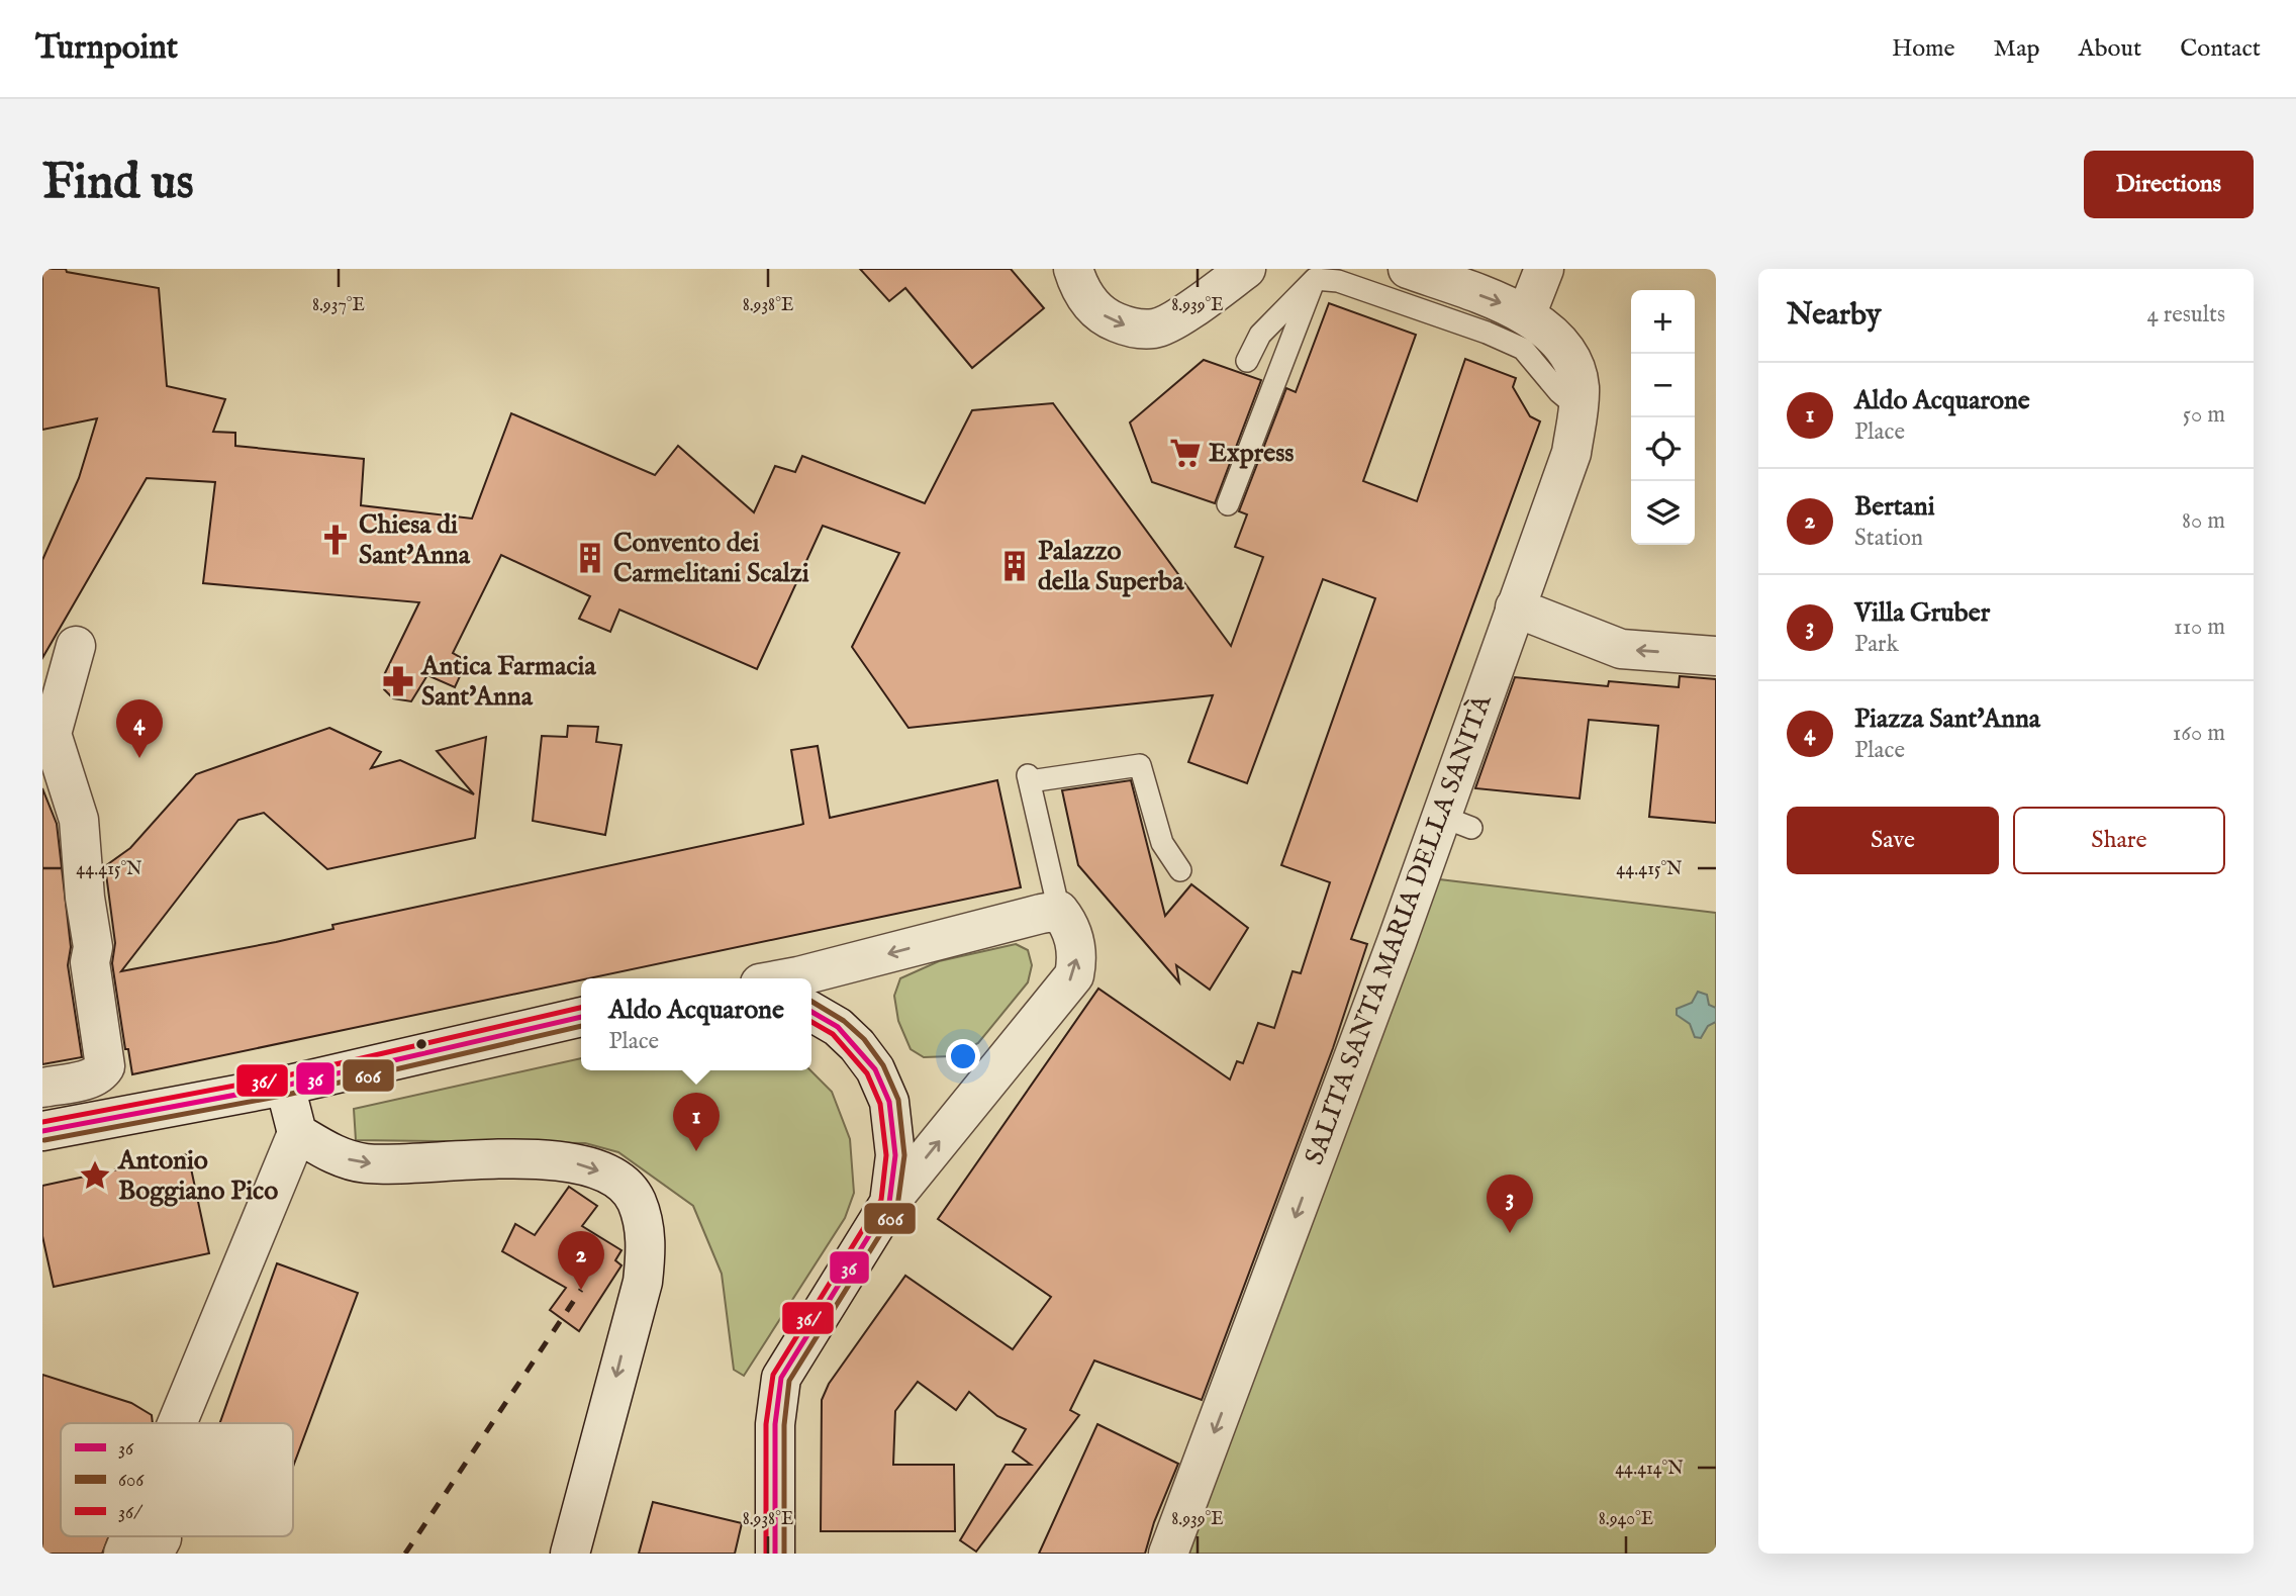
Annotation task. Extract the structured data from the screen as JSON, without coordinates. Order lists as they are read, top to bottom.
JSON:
{
  "streets": {
    "street": ["SALITA SANTA MARIA DELLA SANITÀ"]
  },
  "one_way": ["SALITA SANTA MARIA DELLA SANITÀ"],
  "places": {
    "supermarket": ["Express"],
    "church": ["Chiesa di Sant'Anna"],
    "building": ["Convento dei Carmelitani Scalzi", "Palazzo della Superba"],
    "pharmacy": ["Antica Farmacia Sant'Anna"],
    "place": ["Antonio Boggiano Pico"]
  },
  "lines": ["transit line 606", "transit line 36/", "transit line 36"],
  "legend": ["36", "606", "36/"],
  "page": {
    "header": "Turnpoint",
    "nav": [
      "Home",
      "Map",
      "About",
      "Contact"
    ],
    "buttons": [
      "Directions",
      ["Save", "Share"]
    ],
    "title": "Find us",
    "heading": ["Nearby", "4 results"],
    "map_buttons": ["+", "−"],
    "list": [
      {
        "mark": "1",
        "name": "Aldo Acquarone",
        "note": "Place",
        "value": "50 m"
      },
      {
        "mark": "2",
        "name": "Bertani",
        "note": "Station",
        "value": "80 m"
      },
      {
        "mark": "3",
        "name": "Villa Gruber",
        "note": "Park",
        "value": "110 m"
      },
      {
        "mark": "4",
        "name": "Piazza Sant'Anna",
        "note": "Place",
        "value": "160 m"
      }
    ],
    "pins": [
      "4",
      "1",
      "3",
      "2"
    ],
    "popup": ["Aldo Acquarone", "Place"]
  },
  "coordinates": [
    "8.937°E",
    "8.938°E",
    "8.939°E",
    "44.415°N",
    "44.414°N",
    "8.940°E"
  ]
}
